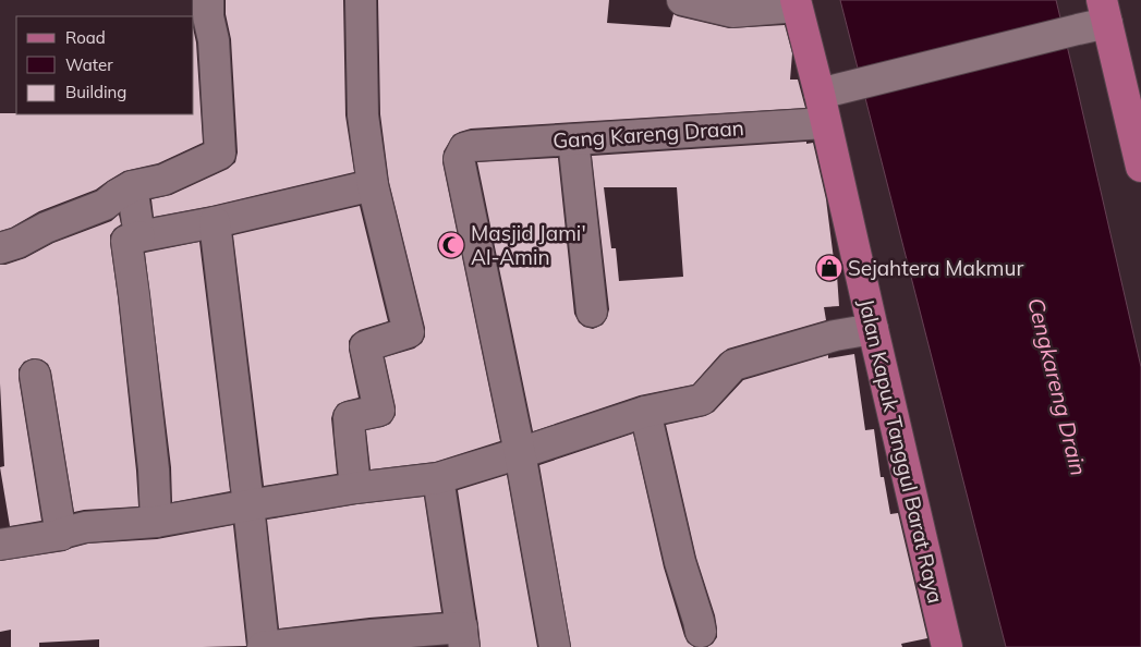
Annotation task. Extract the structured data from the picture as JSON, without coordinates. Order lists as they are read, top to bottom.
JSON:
{
  "streets": {
    "main road": ["Jalan Kapuk Tanggul Barat Raya"],
    "street": ["Gang Kareng Draan"]
  },
  "crossings": [
    ["Gang Kareng Draan", "Jalan Kapuk Tanggul Barat Raya"]
  ],
  "water": ["Cengkareng Drain"],
  "places": {
    "mosque": ["Masjid Jami' Al-Amin"],
    "shop": ["Sejahtera Makmur"]
  },
  "legend": ["Road", "Water", "Building"]
}
